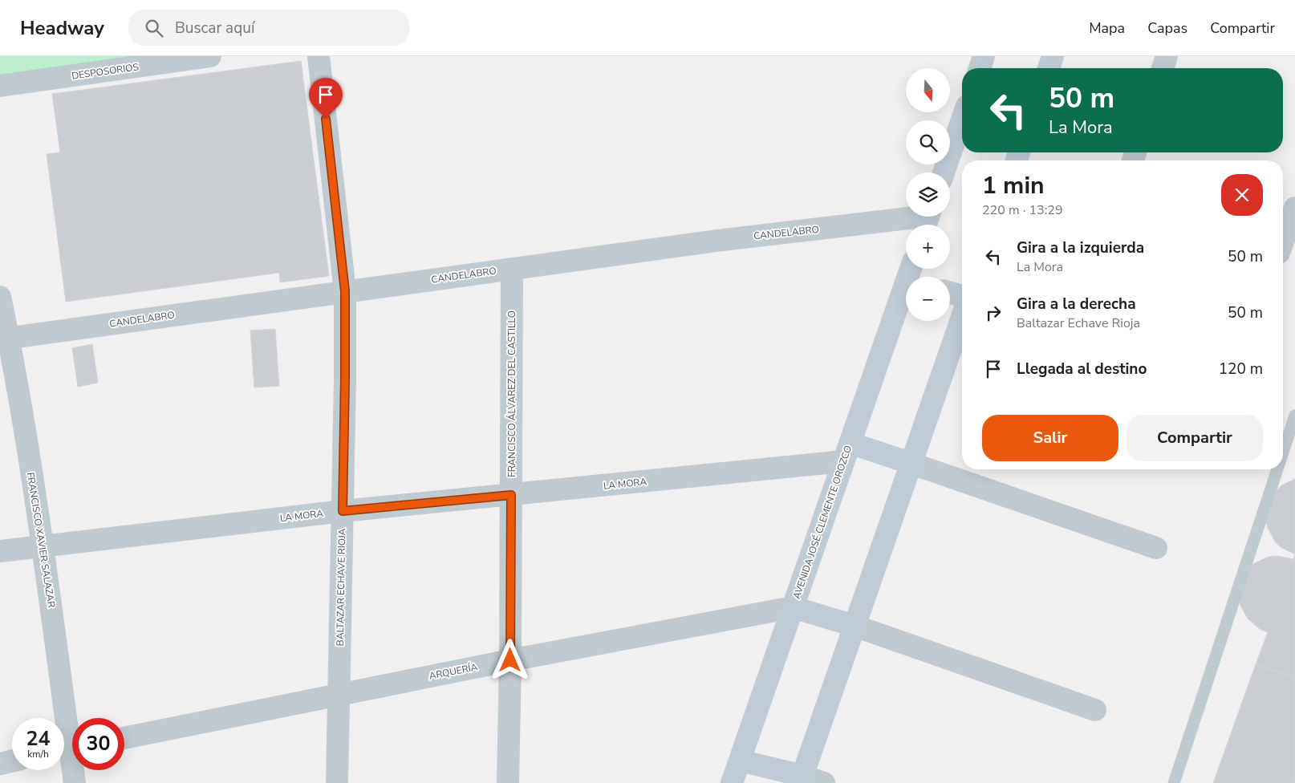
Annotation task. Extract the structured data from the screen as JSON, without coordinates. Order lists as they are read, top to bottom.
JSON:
{
  "streets": {
    "street": [
      "DESPOSORIOS",
      "CANDELABRO",
      "FRANCISCO ÁLVAREZ DEL CASTILLO",
      "LA MORA",
      "AVENIDA JOSÉ CLEMENTE OROZCO",
      "FRANCISCO XAVIER SALAZAR",
      "BALTAZAR ECHAVE RIOJA",
      "ARQUERÍA"
    ]
  },
  "crossings": [
    ["CANDELABRO", "FRANCISCO ÁLVAREZ DEL CASTILLO"],
    ["CANDELABRO", "FRANCISCO XAVIER SALAZAR"],
    ["CANDELABRO", "BALTAZAR ECHAVE RIOJA"],
    ["FRANCISCO ÁLVAREZ DEL CASTILLO", "LA MORA"],
    ["FRANCISCO ÁLVAREZ DEL CASTILLO", "ARQUERÍA"],
    ["LA MORA", "AVENIDA JOSÉ CLEMENTE OROZCO"],
    ["LA MORA", "FRANCISCO XAVIER SALAZAR"],
    ["LA MORA", "BALTAZAR ECHAVE RIOJA"],
    ["AVENIDA JOSÉ CLEMENTE OROZCO", "ARQUERÍA"],
    ["BALTAZAR ECHAVE RIOJA", "ARQUERÍA"]
  ],
  "north": "bottom",
  "page": {
    "header": "Headway",
    "search": "Buscar aquí",
    "nav": ["Mapa", "Capas", "Compartir"],
    "map_buttons": ["+", "−"],
    "turn": ["50 m", "La Mora"],
    "heading": ["1 min", "220 m · 13:29"],
    "list": [
      {
        "name": "Gira a la izquierda",
        "note": "La Mora",
        "value": "50 m"
      },
      {
        "name": "Gira a la derecha",
        "note": "Baltazar Echave Rioja",
        "value": "50 m"
      },
      {
        "name": "Llegada al destino",
        "value": "120 m"
      }
    ],
    "buttons": ["Salir", "Compartir"],
    "speed": "24 km/h",
    "limit": "30"
  }
}
